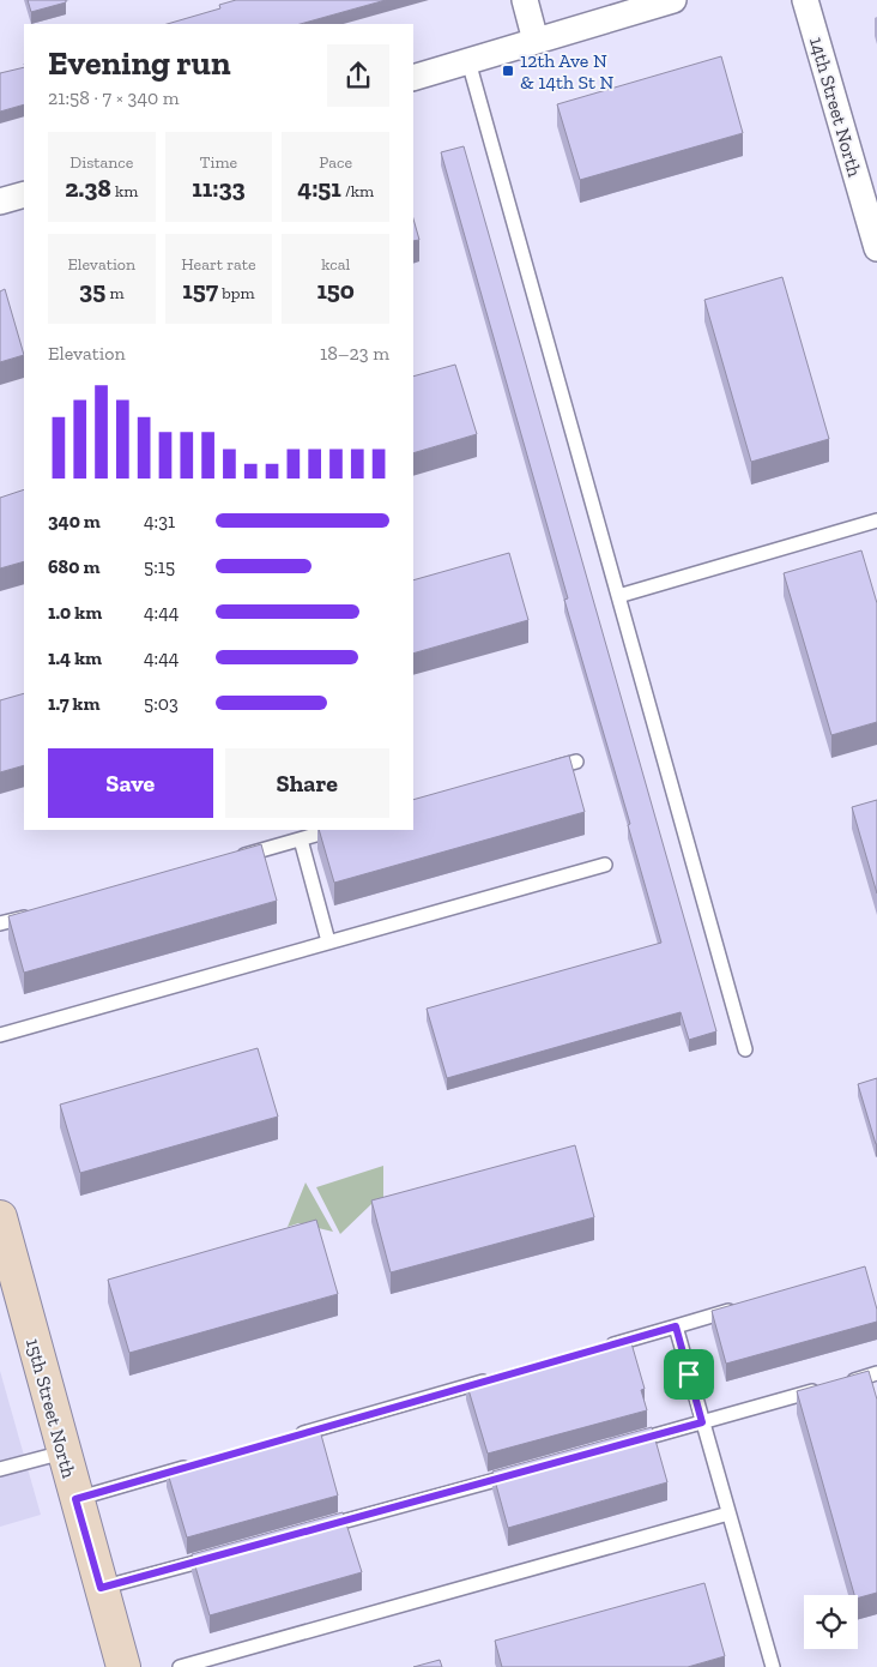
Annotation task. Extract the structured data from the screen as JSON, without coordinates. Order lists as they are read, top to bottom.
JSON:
{
  "streets": {
    "street": ["14th Street North", "15th Street North"]
  },
  "places": {
    "transit": ["12th Ave N & 14th St N"]
  },
  "page": {
    "heading": ["Evening run", "21:58 · 7 × 340 m"],
    "stats": [
      ["Distance", "2.38 km"],
      ["Time", "11:33"],
      ["Pace", "4:51 /km"],
      ["Elevation", "35 m"],
      ["Heart rate", "157 bpm"],
      ["kcal", "150"]
    ],
    "chart": ["Elevation", "18–23 m"],
    "list": [
      {
        "name": "340 m",
        "note": "4:31"
      },
      {
        "name": "680 m",
        "note": "5:15"
      },
      {
        "name": "1.0 km",
        "note": "4:44"
      },
      {
        "name": "1.4 km",
        "note": "4:44"
      },
      {
        "name": "1.7 km",
        "note": "5:03"
      }
    ],
    "buttons": ["Save", "Share"]
  }
}
